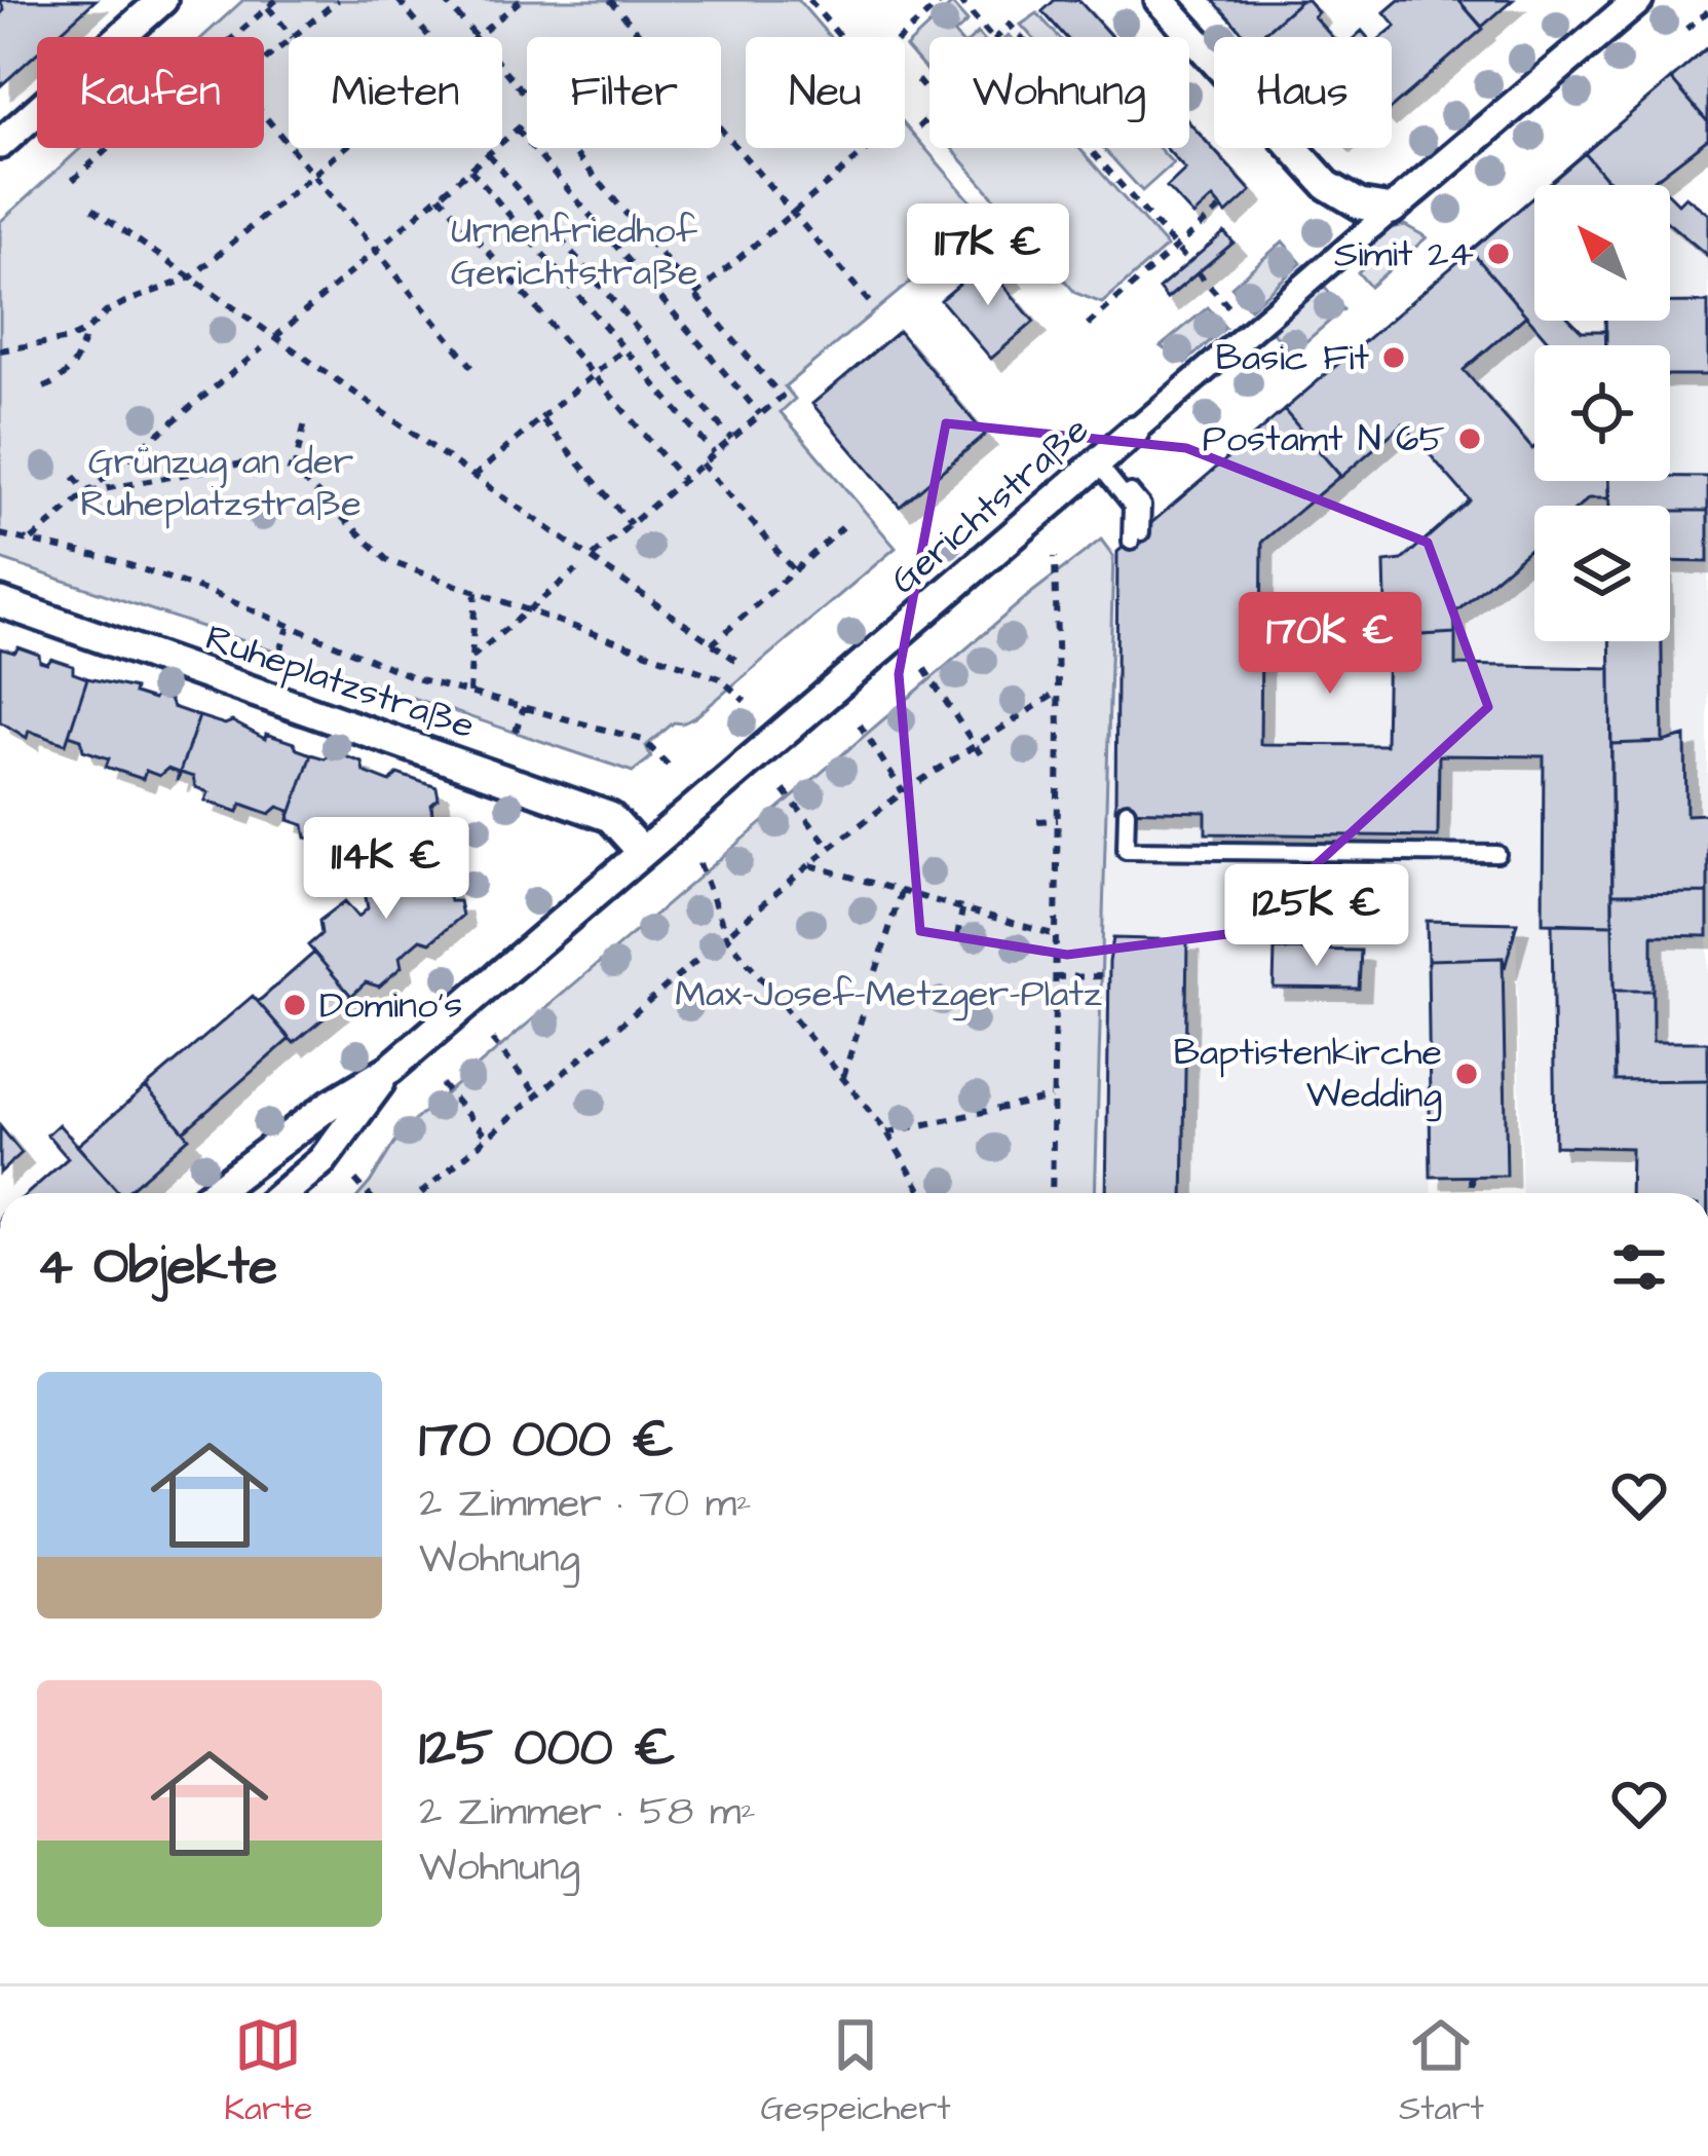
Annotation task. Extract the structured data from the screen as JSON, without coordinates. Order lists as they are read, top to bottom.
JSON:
{
  "streets": {
    "street": ["Gerichtstraße", "Ruheplatzstraße"]
  },
  "crossings": [
    ["Gerichtstraße", "Ruheplatzstraße"]
  ],
  "parks": ["Urnenfriedhof Gerichtstraße", "Grünzug an der Ruheplatzstraße", "Max-Josef-Metzger-Platz"],
  "places": [
    "Simit 24",
    "Basic Fit",
    "Postamt N 65",
    "Domino's",
    "Baptistenkirche Wedding"
  ],
  "north": "top left",
  "page": {
    "chip": [
      "Kaufen",
      "Mieten",
      "Filter",
      "Neu",
      "Wohnung",
      "Haus"
    ],
    "price": [
      "117K €",
      "170K €",
      "114K €",
      "125K €"
    ],
    "heading": "4 Objekte",
    "list": [
      {
        "name": "170 000 €",
        "note": "2 Zimmer · 70 m² · Wohnung"
      },
      {
        "name": "125 000 €",
        "note": "2 Zimmer · 58 m² · Wohnung"
      }
    ],
    "tabs": ["Karte", "Gespeichert", "Start"]
  }
}
